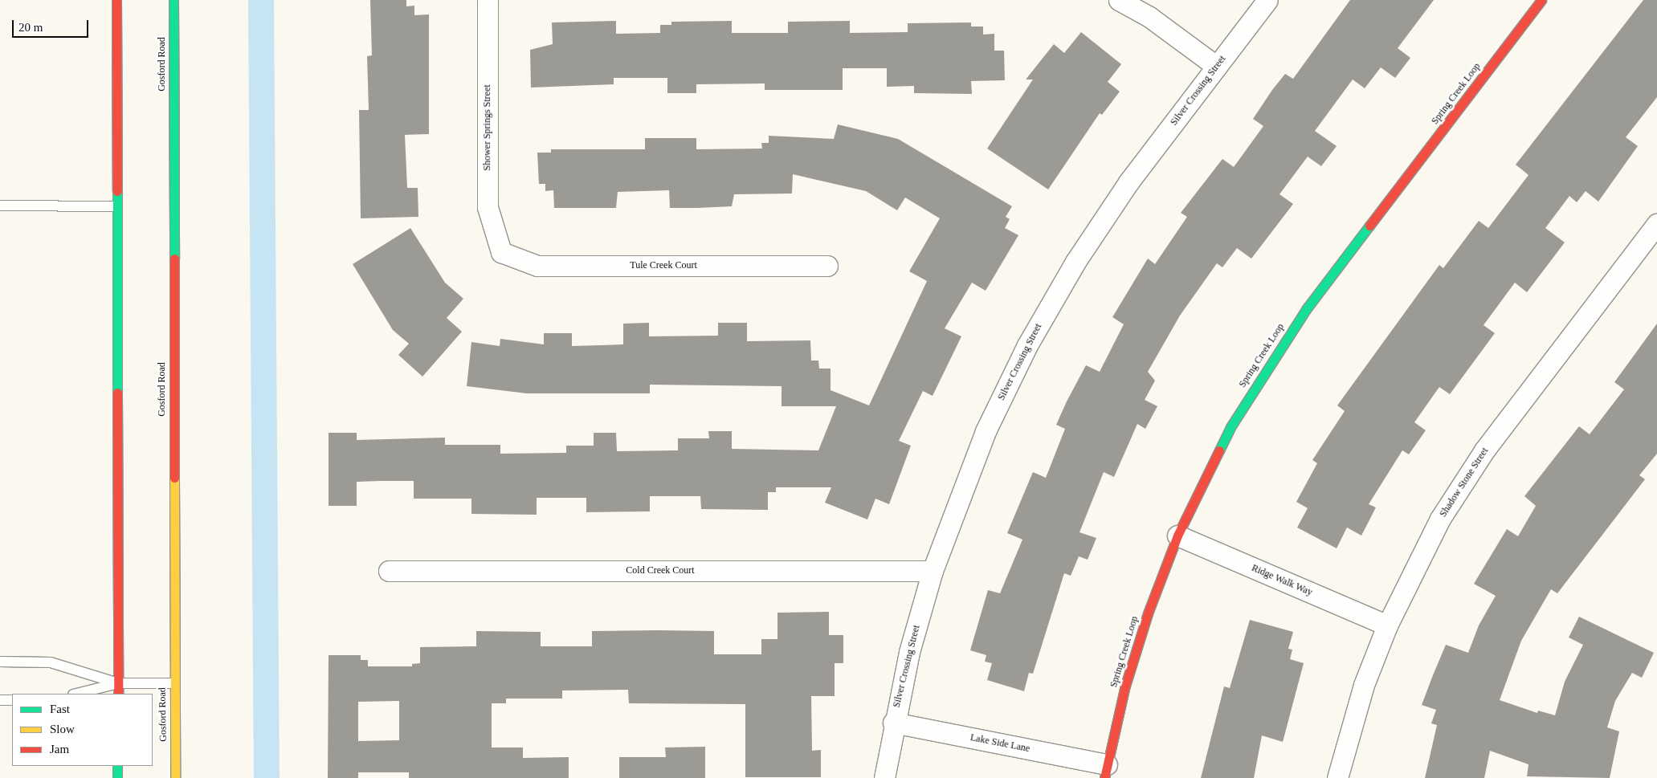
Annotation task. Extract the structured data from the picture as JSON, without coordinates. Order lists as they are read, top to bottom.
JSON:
{
  "streets": {
    "main road": ["Gosford Road", "Spring Creek Loop"],
    "street": [
      "Silver Crossing Street",
      "Shower Springs Street",
      "Tule Creek Court",
      "Shadow Stone Street",
      "Cold Creek Court",
      "Ridge Walk Way",
      "Lake Side Lane"
    ]
  },
  "crossings": [
    ["Silver Crossing Street", "Cold Creek Court"],
    ["Silver Crossing Street", "Lake Side Lane"],
    ["Spring Creek Loop", "Ridge Walk Way"],
    ["Spring Creek Loop", "Lake Side Lane"],
    ["Shower Springs Street", "Tule Creek Court"],
    ["Shadow Stone Street", "Ridge Walk Way"]
  ],
  "legend": ["Fast", "Slow", "Jam"],
  "scale_bar": "20 m"
}
